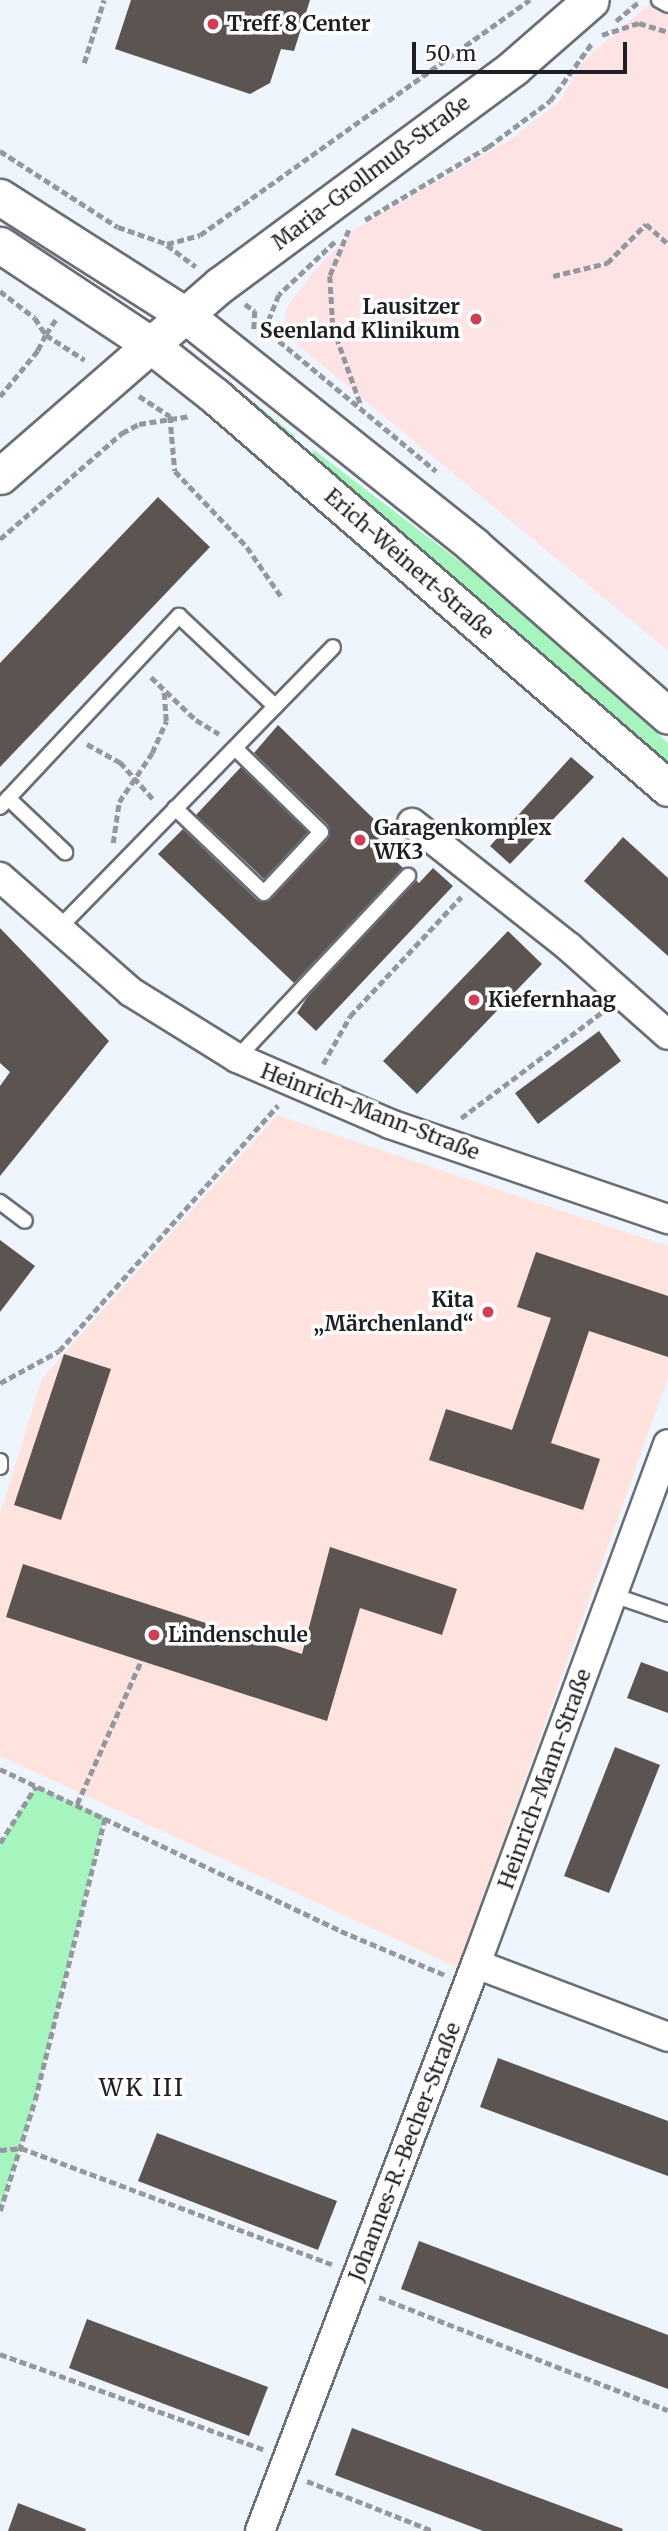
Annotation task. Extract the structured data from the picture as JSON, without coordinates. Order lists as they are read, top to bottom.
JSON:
{
  "streets": {
    "street": [
      "Maria-Grollmuß-Straße",
      "Erich-Weinert-Straße",
      "Heinrich-Mann-Straße",
      "Johannes-R.-Becher-Straße"
    ]
  },
  "crossings": [
    ["Maria-Grollmuß-Straße", "Erich-Weinert-Straße"],
    ["Heinrich-Mann-Straße", "Johannes-R.-Becher-Straße"]
  ],
  "districts": ["WK III"],
  "places": [
    "Treff 8 Center",
    "Lausitzer Seenland Klinikum",
    "Garagenkomplex WK3",
    "Kiefernhaag",
    "Kita „Märchenland“",
    "Lindenschule"
  ],
  "scale_bar": "50 m"
}
